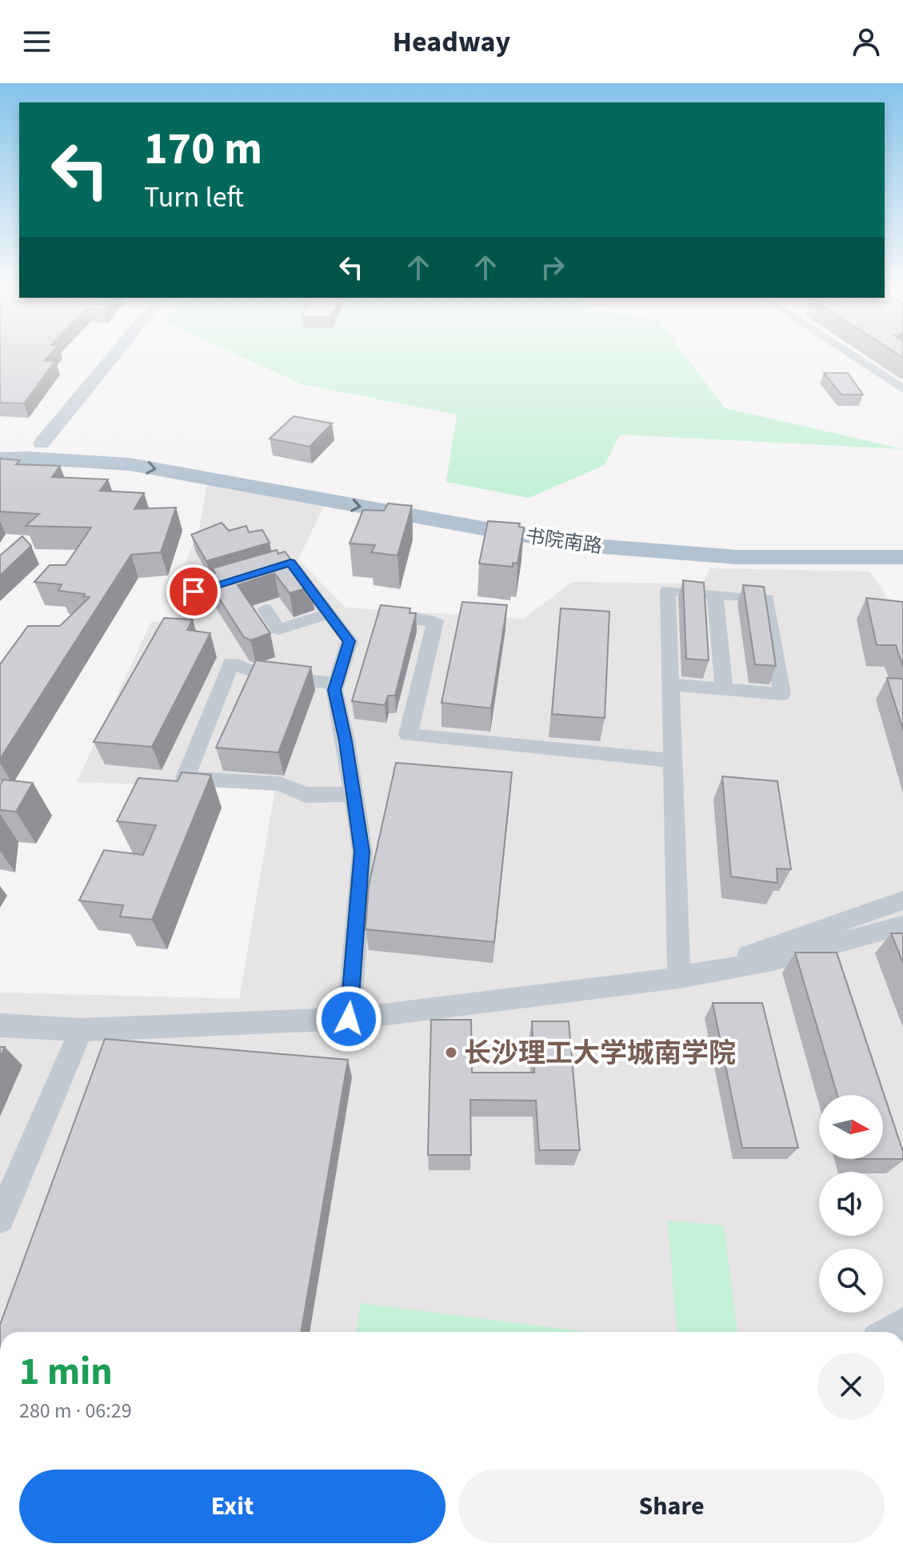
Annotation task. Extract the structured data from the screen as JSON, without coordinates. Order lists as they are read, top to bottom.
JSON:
{
  "streets": {
    "main road": ["书院南路"]
  },
  "places": ["长沙理工大学城南学院"],
  "north": "right",
  "page": {
    "header": "Headway",
    "turn": ["170 m", "Turn left"],
    "heading": ["1 min", "280 m · 06:29"],
    "buttons": ["Exit", "Share"]
  }
}
